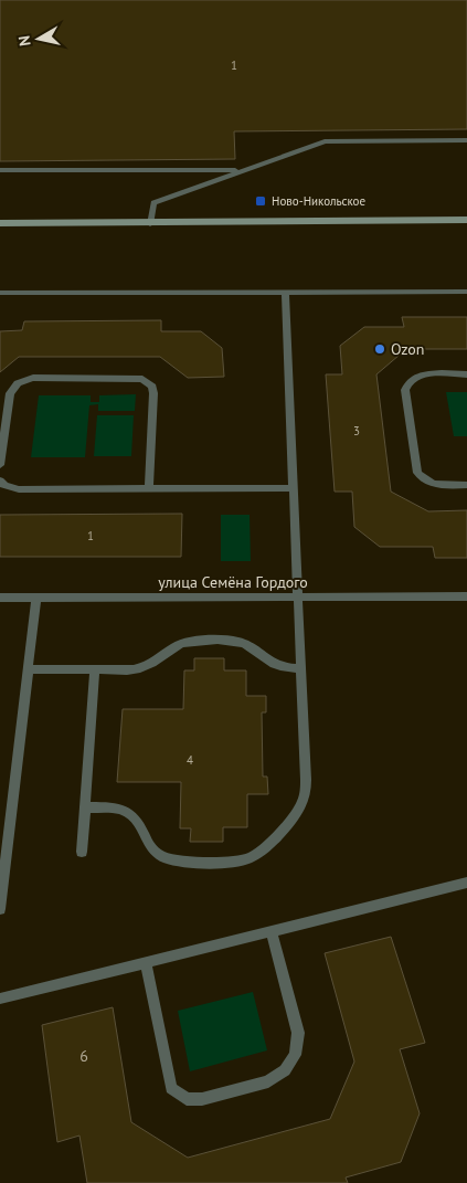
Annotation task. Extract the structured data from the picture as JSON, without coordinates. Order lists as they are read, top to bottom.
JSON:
{
  "streets": {
    "lane": ["улица Семёна Гордого"]
  },
  "places": {
    "transit": ["Ново-Никольское"],
    "other": ["Ozon"]
  },
  "house_numbers": [
    "1",
    "3",
    "1",
    "4",
    "6"
  ],
  "north": "left"
}
